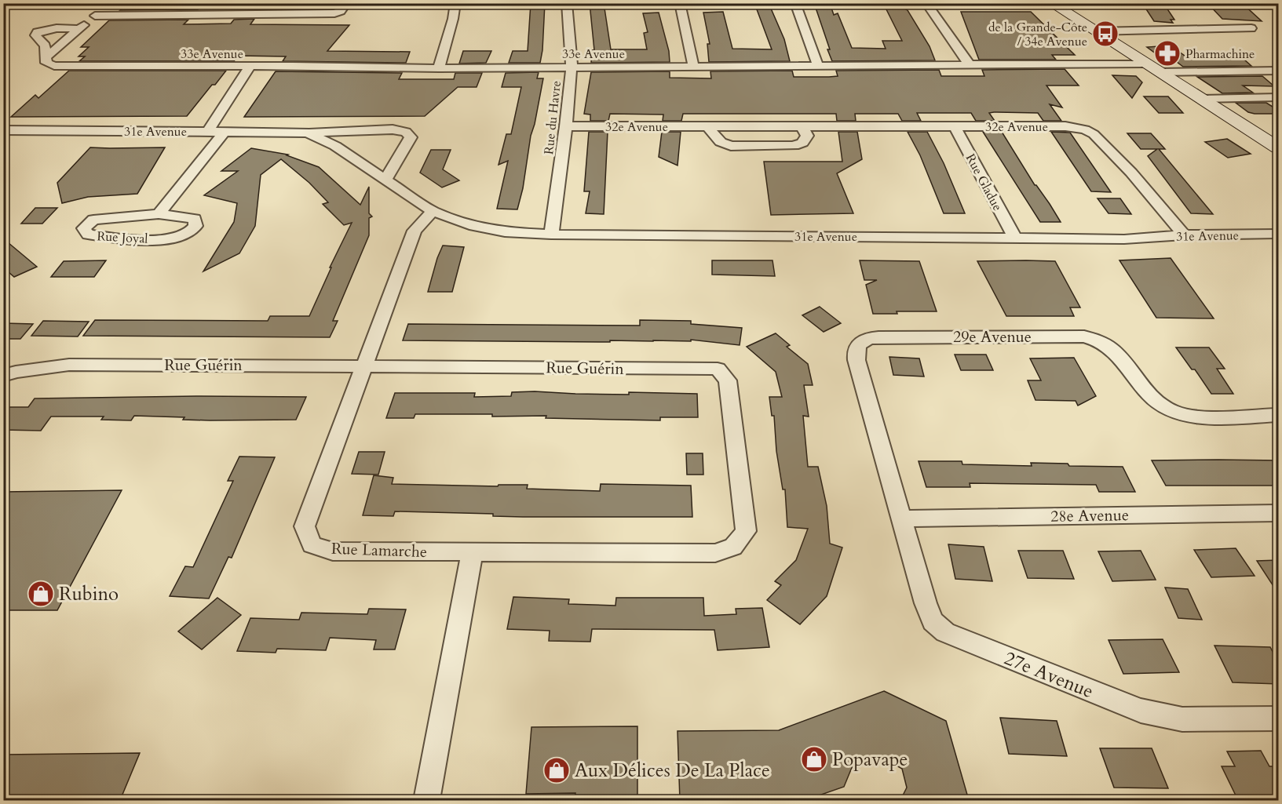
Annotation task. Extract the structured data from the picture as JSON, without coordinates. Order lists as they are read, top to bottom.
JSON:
{
  "streets": {
    "street": [
      "33e Avenue",
      "Rue du Havre",
      "32e Avenue",
      "31e Avenue",
      "Rue Gladue",
      "Rue Joyal",
      "29e Avenue",
      "Rue Guérin",
      "28e Avenue",
      "Rue Lamarche",
      "27e Avenue"
    ]
  },
  "crossings": [
    ["33e Avenue", "Rue du Havre"],
    ["Rue du Havre", "32e Avenue"],
    ["Rue du Havre", "31e Avenue"],
    ["32e Avenue", "31e Avenue"],
    ["32e Avenue", "Rue Gladue"],
    ["31e Avenue", "Rue Gladue"],
    ["31e Avenue", "Rue Joyal"],
    ["31e Avenue", "Rue Lamarche"],
    ["29e Avenue", "28e Avenue"],
    ["29e Avenue", "27e Avenue"],
    ["Rue Guérin", "Rue Lamarche"],
    ["28e Avenue", "27e Avenue"]
  ],
  "places": {
    "bus stop": ["de la Grande-Côte / 34e Avenue"],
    "pharmacy": ["Pharmachine"],
    "shop": ["Rubino", "Popavape", "Aux Délices De La Place"]
  }
}
